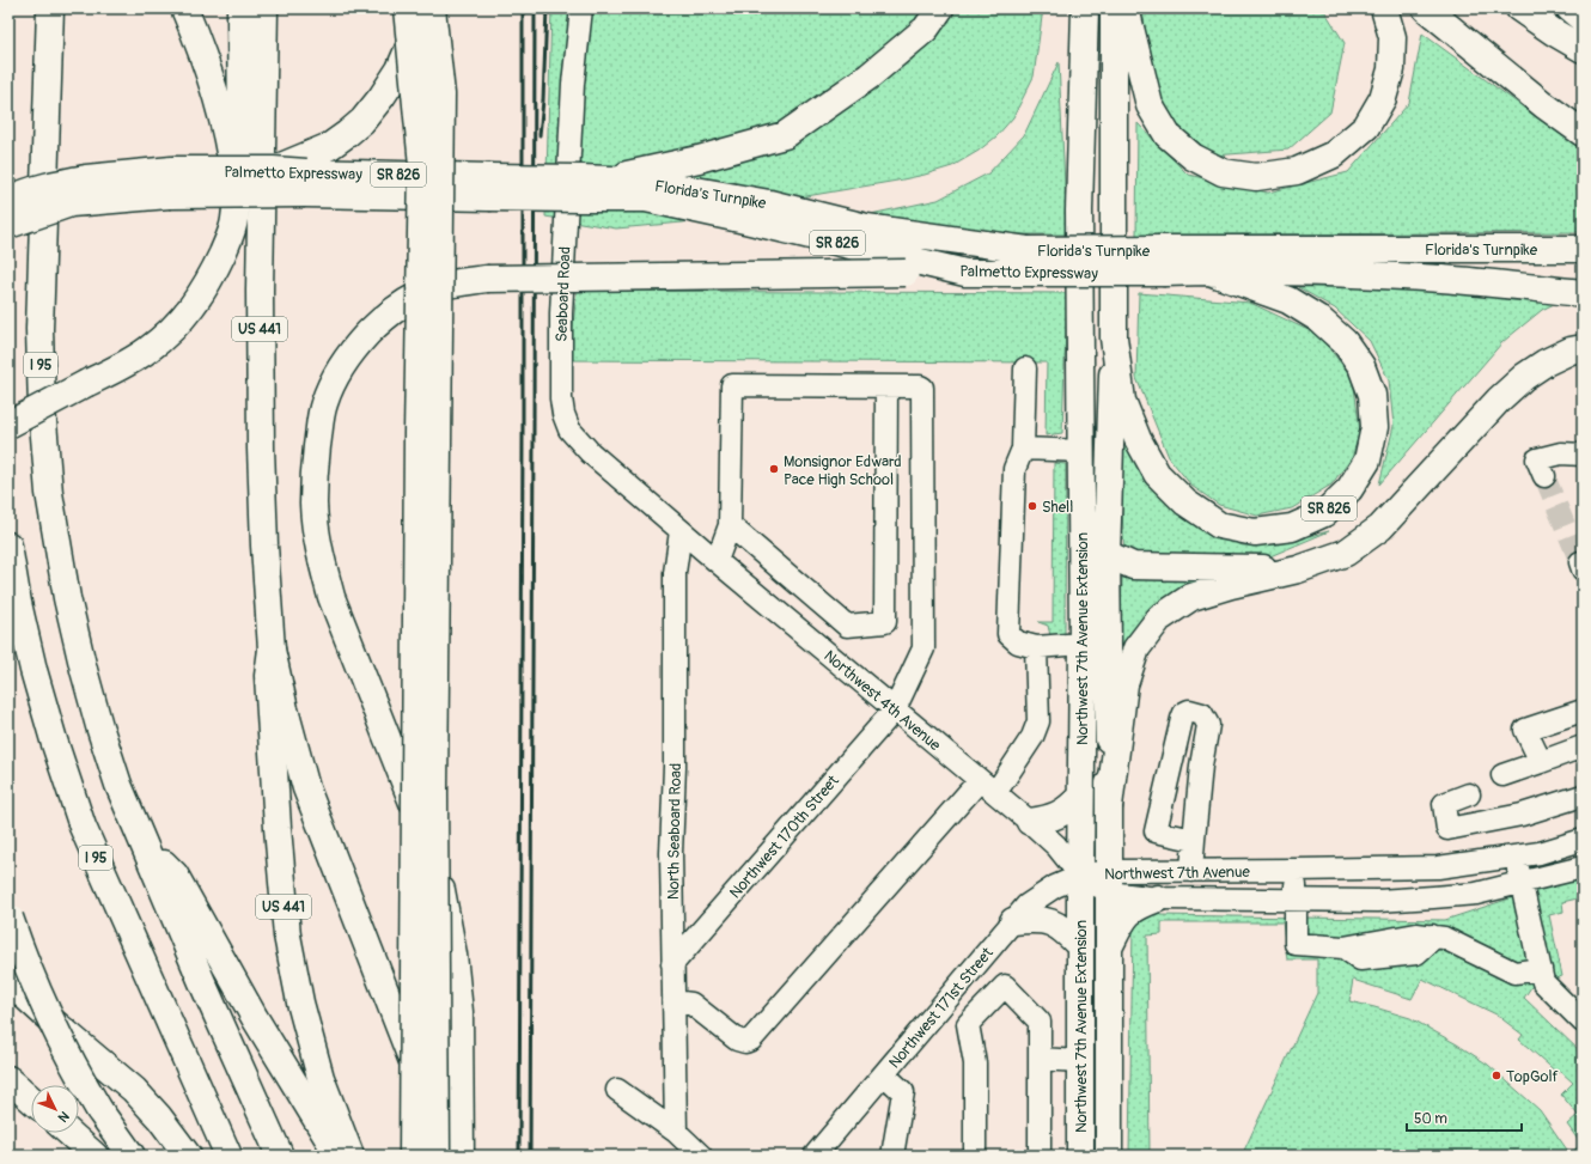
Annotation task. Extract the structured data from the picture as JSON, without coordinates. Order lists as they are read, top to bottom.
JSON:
{
  "streets": {
    "main road": [
      "Palmetto Expressway",
      "SR 826",
      "Florida's Turnpike",
      "US 441",
      "I 95",
      "Northwest 7th Avenue Extension"
    ],
    "street": [
      "Seaboard Road",
      "Northwest 4th Avenue",
      "North Seaboard Road",
      "Northwest 170th Street",
      "Northwest 7th Avenue",
      "Northwest 171st Street"
    ]
  },
  "crossings": [
    ["Palmetto Expressway", "SR 826"],
    ["Palmetto Expressway", "Florida's Turnpike"],
    ["Palmetto Expressway", "Northwest 7th Avenue Extension"],
    ["SR 826", "Florida's Turnpike"],
    ["SR 826", "Northwest 7th Avenue Extension"],
    ["Seaboard Road", "Northwest 4th Avenue"],
    ["Seaboard Road", "North Seaboard Road"],
    ["Northwest 7th Avenue Extension", "Northwest 4th Avenue"],
    ["Northwest 7th Avenue Extension", "Northwest 7th Avenue"],
    ["Northwest 7th Avenue Extension", "Northwest 171st Street"],
    ["Northwest 4th Avenue", "North Seaboard Road"],
    ["Northwest 4th Avenue", "Northwest 170th Street"],
    ["Northwest 4th Avenue", "Northwest 7th Avenue"],
    ["Northwest 4th Avenue", "Northwest 171st Street"],
    ["North Seaboard Road", "Northwest 170th Street"],
    ["Northwest 7th Avenue", "Northwest 171st Street"]
  ],
  "places": ["Monsignor Edward Pace High School", "Shell", "TopGolf"],
  "scale_bar": "50 m",
  "north": "bottom right"
}
